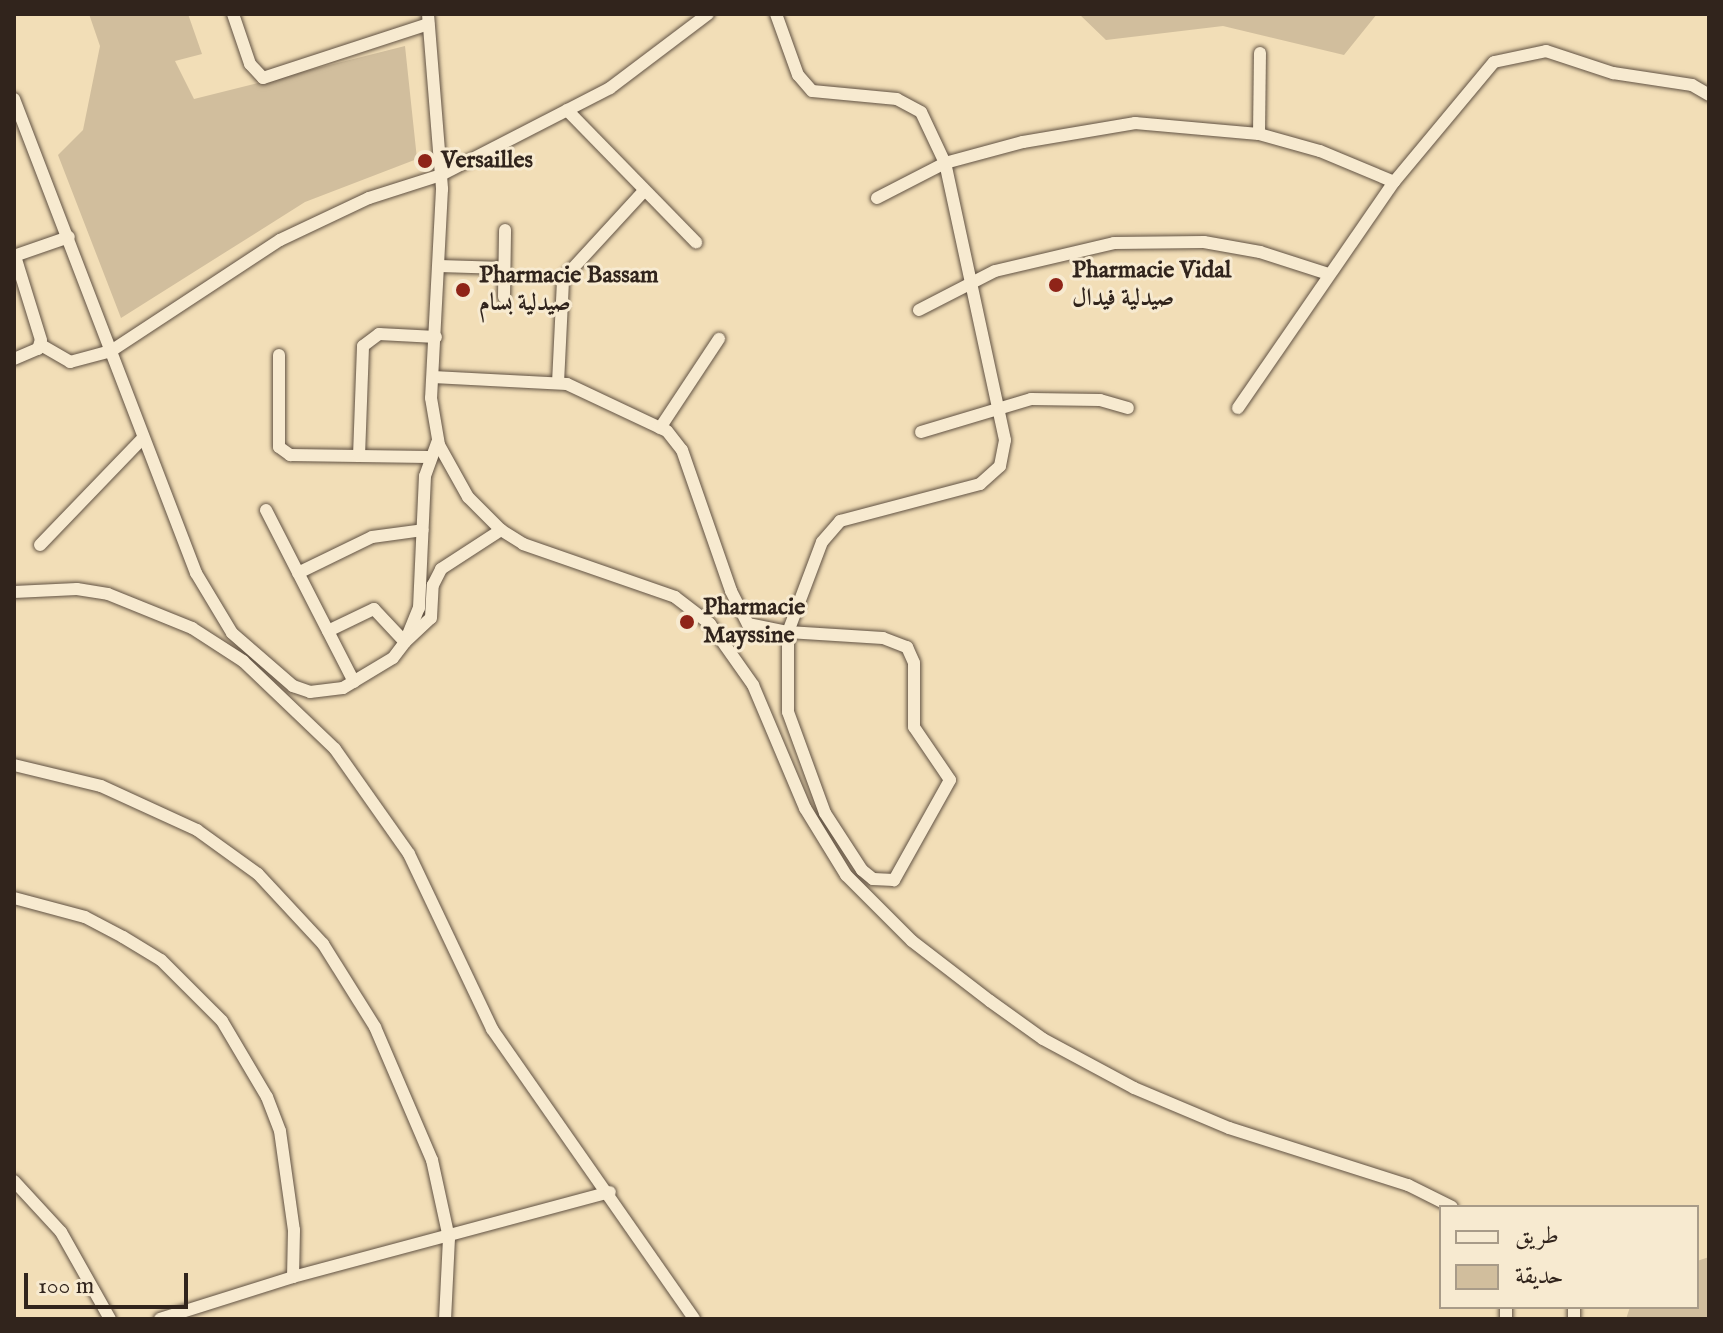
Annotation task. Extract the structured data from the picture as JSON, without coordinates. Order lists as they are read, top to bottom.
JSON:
{
  "places": [
    "Versailles",
    "Pharmacie Vidal صيدلية فيدال",
    "Pharmacie Bassam صيدلية بسام",
    "Pharmacie Mayssine"
  ],
  "legend": ["طريق", "حديقة"],
  "scale_bar": "100 m"
}
